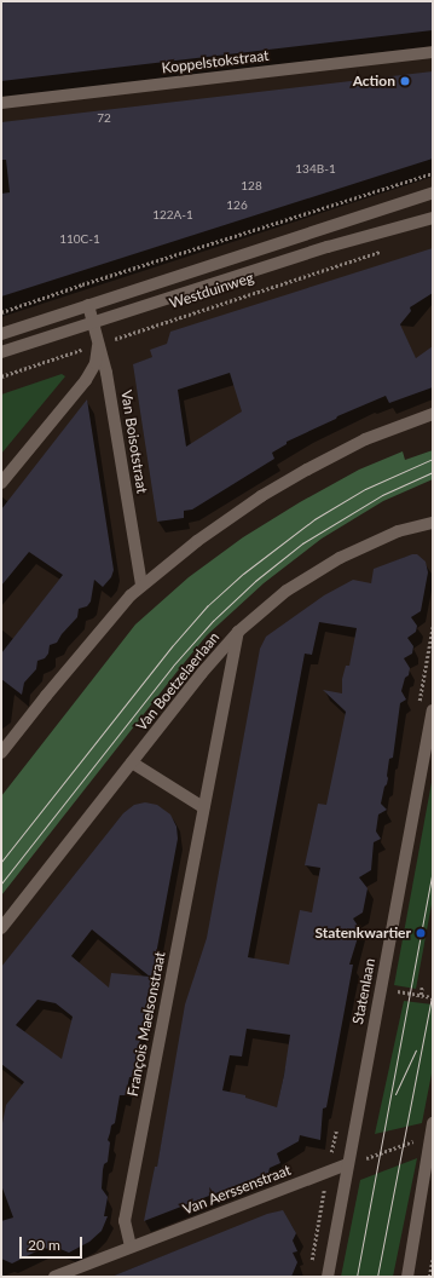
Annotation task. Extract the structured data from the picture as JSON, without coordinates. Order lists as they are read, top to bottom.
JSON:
{
  "streets": {
    "street": [
      "Koppelstokstraat",
      "Westduinweg",
      "Van Boisotstraat",
      "Van Boetzelaerlaan",
      "Statenlaan",
      "François Maelsonstraat",
      "Van Aerssenstraat"
    ]
  },
  "crossings": [
    ["Westduinweg", "Van Boisotstraat"],
    ["Van Boetzelaerlaan", "François Maelsonstraat"],
    ["Statenlaan", "Van Aerssenstraat"],
    ["François Maelsonstraat", "Van Aerssenstraat"]
  ],
  "places": ["Action", "Statenkwartier"],
  "house_numbers": [
    "72",
    "134B-1",
    "128",
    "126",
    "122A-1",
    "110C-1"
  ],
  "scale_bar": "20 m"
}
